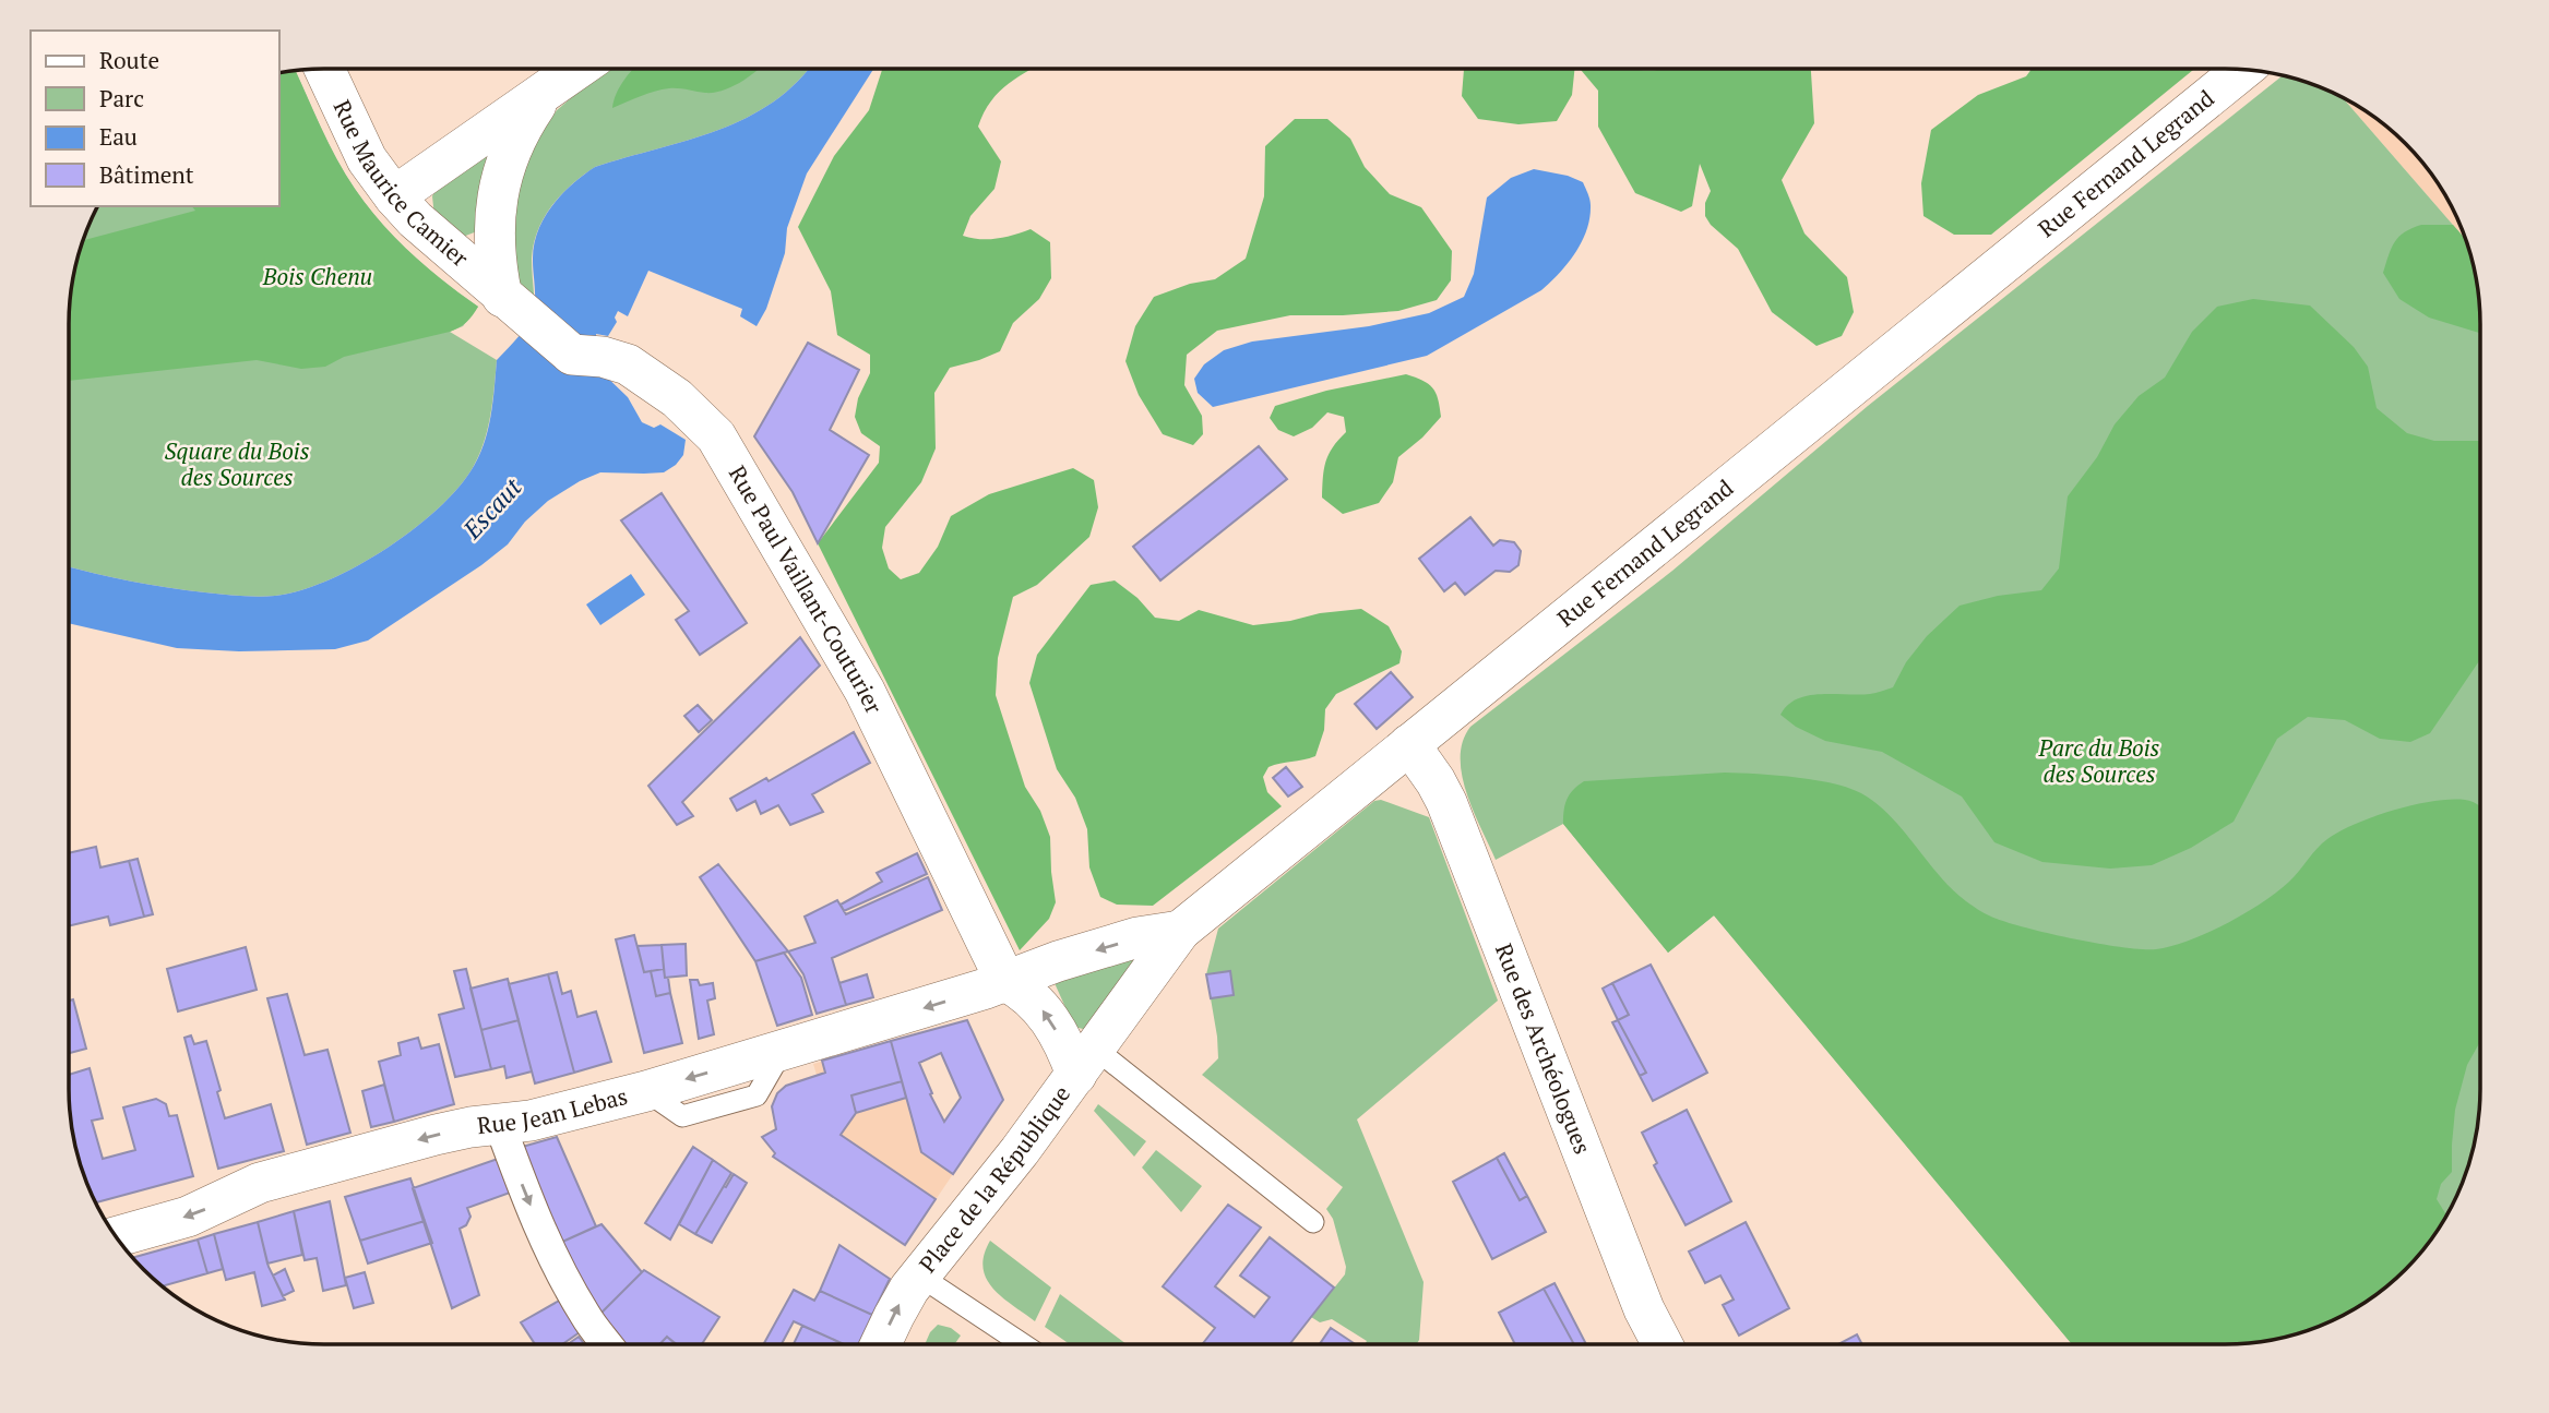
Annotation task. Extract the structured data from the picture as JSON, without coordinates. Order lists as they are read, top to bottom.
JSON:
{
  "streets": {
    "street": [
      "Rue Fernand Legrand",
      "Rue Maurice Camier",
      "Rue Paul Vaillant-Couturier",
      "Rue des Archéologues",
      "Rue Jean Lebas",
      "Place de la République"
    ]
  },
  "crossings": [
    ["Rue Fernand Legrand", "Rue Paul Vaillant-Couturier"],
    ["Rue Fernand Legrand", "Rue des Archéologues"],
    ["Rue Fernand Legrand", "Rue Jean Lebas"],
    ["Rue Fernand Legrand", "Place de la République"],
    ["Rue Maurice Camier", "Rue Paul Vaillant-Couturier"],
    ["Rue Paul Vaillant-Couturier", "Rue Jean Lebas"],
    ["Rue Paul Vaillant-Couturier", "Place de la République"],
    ["Rue Jean Lebas", "Place de la République"]
  ],
  "one_way": ["Rue Jean Lebas"],
  "water": ["Escaut"],
  "parks": ["Bois Chenu", "Square du Bois des Sources", "Parc du Bois des Sources"],
  "legend": [
    "Route",
    "Parc",
    "Eau",
    "Bâtiment"
  ]
}
